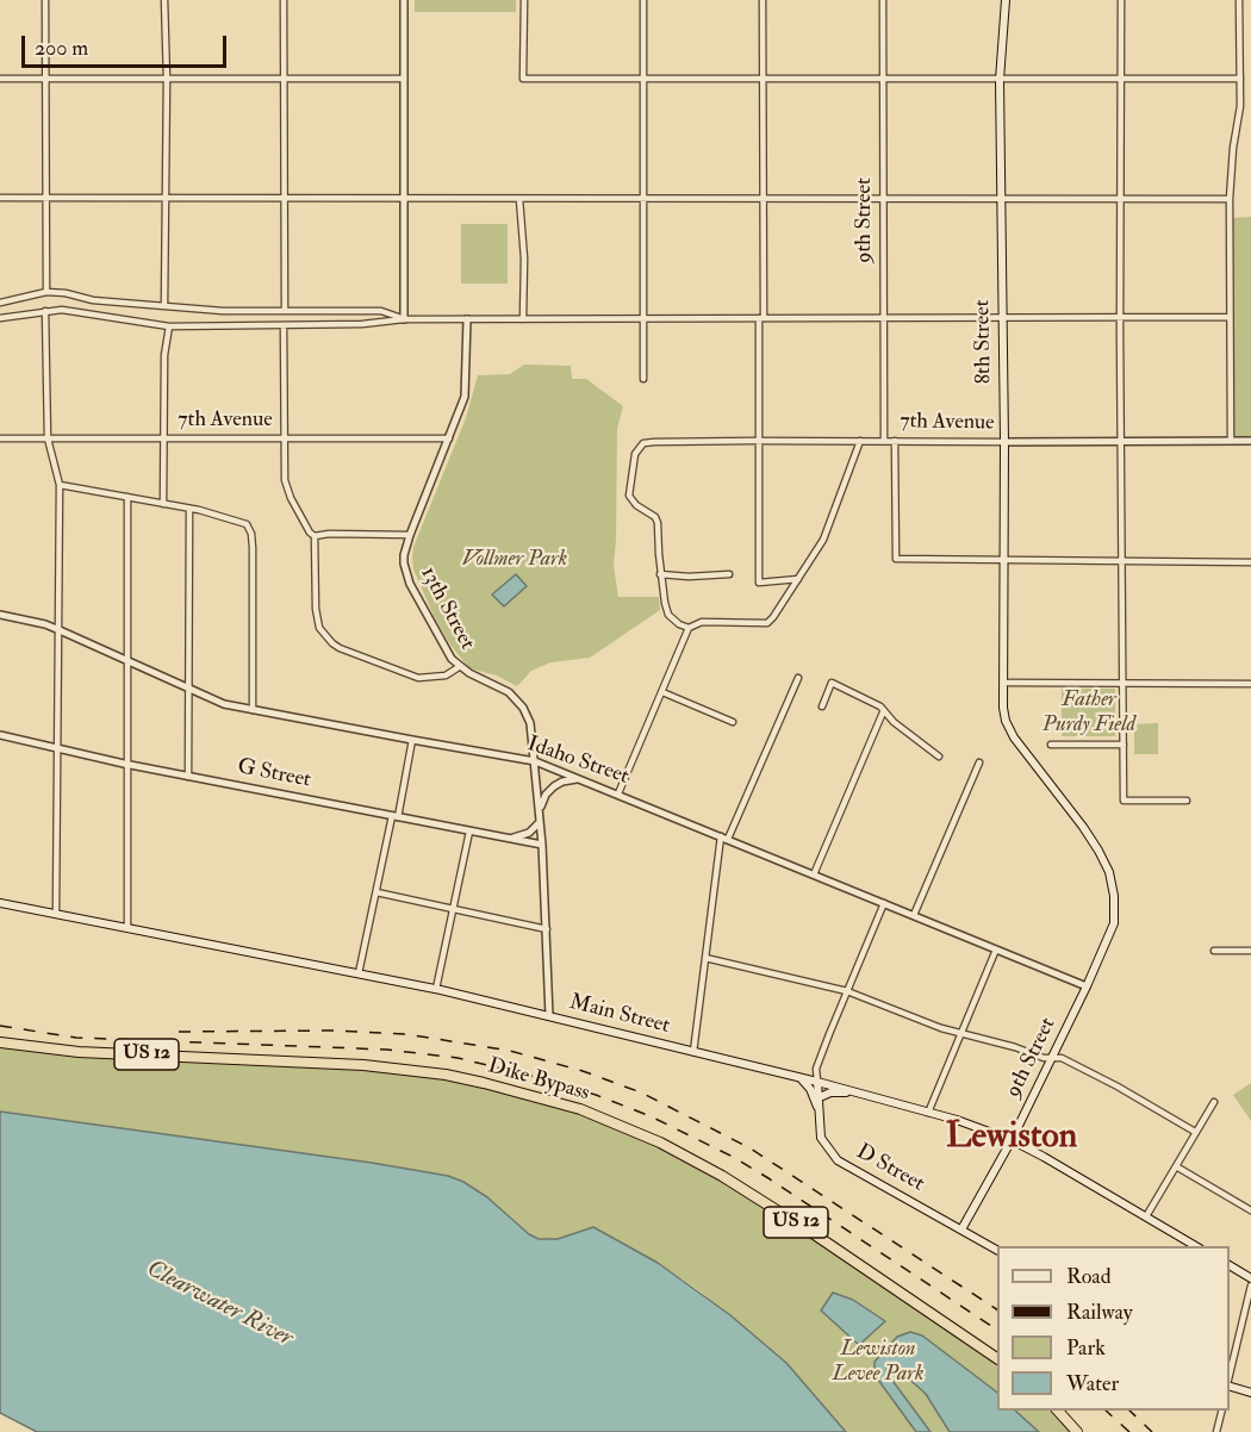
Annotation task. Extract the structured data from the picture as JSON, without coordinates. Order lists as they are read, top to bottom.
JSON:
{
  "streets": {
    "highway": ["US 12", "Dike Bypass"],
    "main road": [
      "9th Street",
      "8th Street",
      "Main Street",
      "D Street"
    ],
    "street": [
      "7th Avenue",
      "13th Street",
      "Idaho Street",
      "G Street"
    ]
  },
  "crossings": [
    ["9th Street", "8th Street"],
    ["9th Street", "7th Avenue"],
    ["9th Street", "Idaho Street"],
    ["9th Street", "Main Street"],
    ["9th Street", "D Street"],
    ["8th Street", "7th Avenue"],
    ["7th Avenue", "13th Street"],
    ["13th Street", "Idaho Street"],
    ["13th Street", "G Street"],
    ["13th Street", "Main Street"],
    ["Main Street", "D Street"]
  ],
  "districts": ["Lewiston"],
  "water": ["Clearwater River"],
  "parks": ["Vollmer Park", "Father Purdy Field", "Lewiston Levee Park"],
  "legend": [
    "Road",
    "Railway",
    "Park",
    "Water"
  ],
  "scale_bar": "200 m"
}
